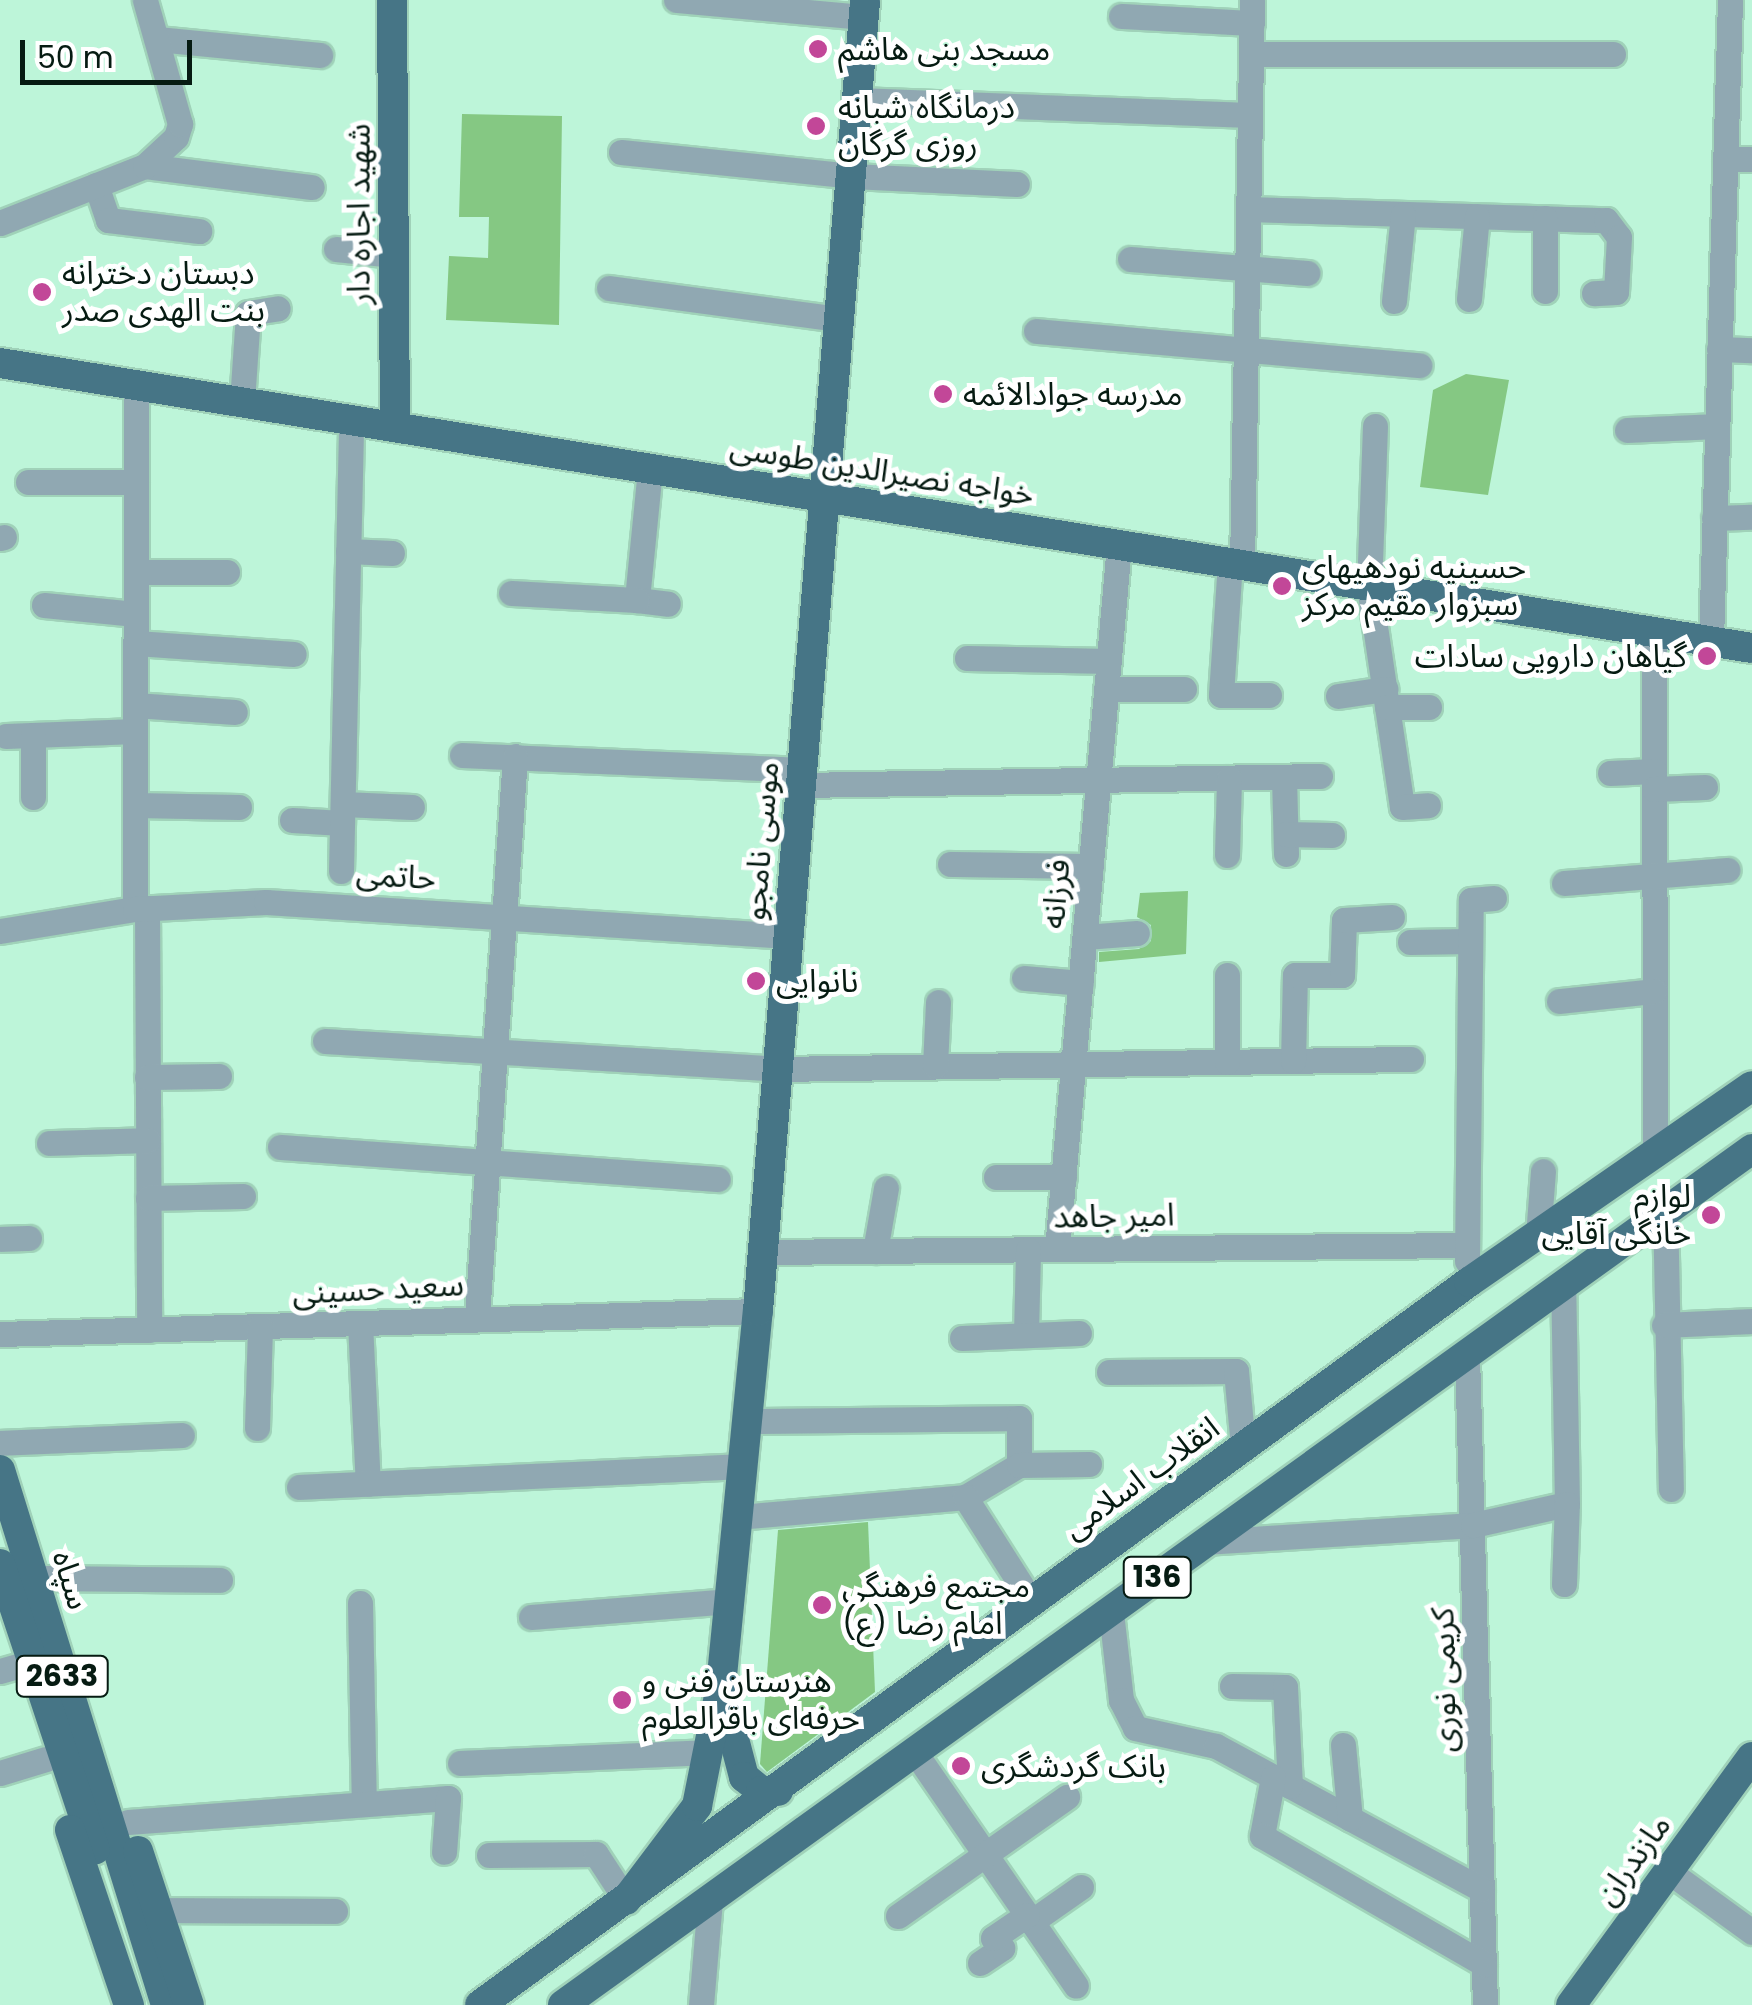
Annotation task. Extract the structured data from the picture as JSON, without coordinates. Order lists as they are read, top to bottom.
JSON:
{
  "streets": {
    "main road": [
      "شهید اجاره دار",
      "خواجه نصیرالدین طوسی",
      "موسی نامجو",
      "انقلاب اسلامی",
      "136",
      "سپاه",
      "2633",
      "مازندران"
    ],
    "street": [
      "حاتمی",
      "فرزانه",
      "امیر جاهد",
      "سعید حسینی",
      "کریمی نوری"
    ]
  },
  "crossings": [
    ["شهید اجاره دار", "خواجه نصیرالدین طوسی"],
    ["خواجه نصیرالدین طوسی", "موسی نامجو"],
    ["خواجه نصیرالدین طوسی", "فرزانه"],
    ["موسی نامجو", "حاتمی"],
    ["موسی نامجو", "امیر جاهد"],
    ["موسی نامجو", "سعید حسینی"],
    ["موسی نامجو", "انقلاب اسلامی"],
    ["فرزانه", "امیر جاهد"],
    ["136", "کریمی نوری"],
    ["سپاه", "2633"]
  ],
  "places": [
    "مسجد بنی هاشم",
    "درمانگاه شبانه روزی گرگان",
    "دبستان دخترانه بنت الهدی صدر",
    "مدرسه جوادالائمه",
    "حسینیه نودهیهای سبزوار مقیم مرکز",
    "گیاهان دارویی سادات",
    "نانوایی",
    "لوازم خانگی آقایی",
    "مجتمع فرهنگی امام رضا (ع)",
    "هنرستان فنی و حرفه‌ای باقرالعلوم",
    "بانک گردشگری"
  ],
  "scale_bar": "50 m"
}
